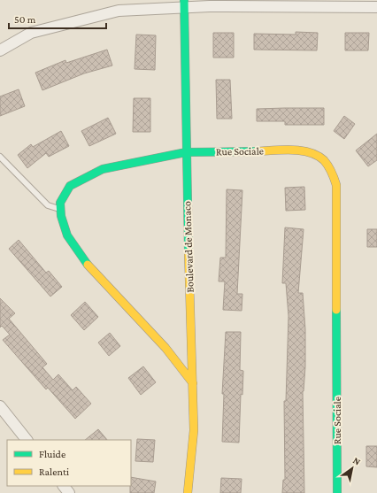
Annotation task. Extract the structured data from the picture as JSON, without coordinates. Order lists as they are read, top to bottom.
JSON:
{
  "streets": {
    "street": ["Rue Sociale", "Boulevard de Monaco"]
  },
  "crossings": [
    ["Rue Sociale", "Boulevard de Monaco"]
  ],
  "legend": ["Fluide", "Ralenti"],
  "scale_bar": "50 m",
  "north": "top right"
}
